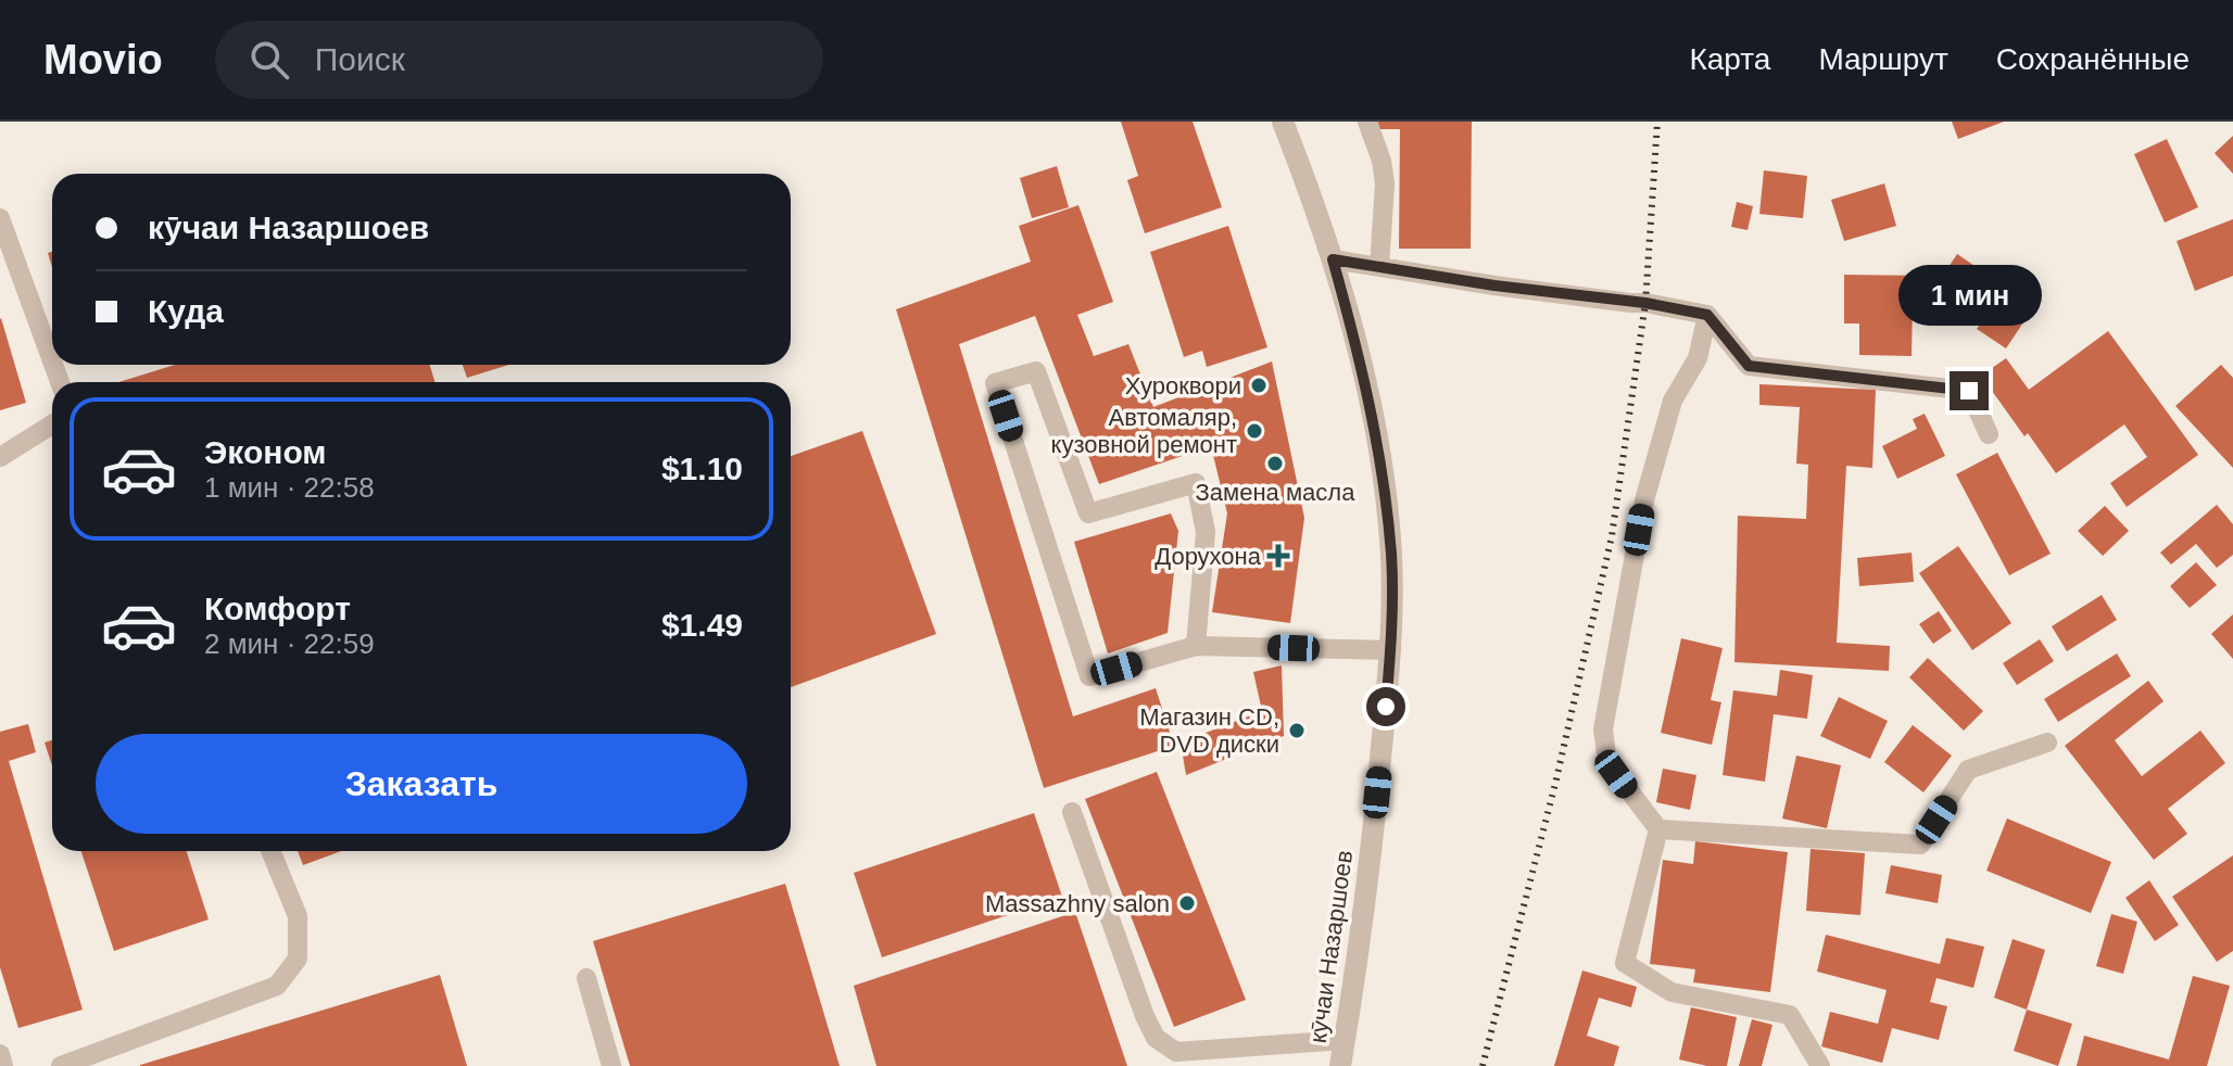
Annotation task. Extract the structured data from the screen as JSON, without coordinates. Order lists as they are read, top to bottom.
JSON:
{
  "streets": {
    "street": ["кӯчаи Назаршоев"]
  },
  "places": {
    "other": [
      "Хуроквори",
      "Автомаляр, кузовной ремонт",
      "Замена масла",
      "Магазин CD, DVD диски",
      "Massazhny salon"
    ],
    "health": ["Дорухона"]
  },
  "page": {
    "header": "Movio",
    "search": "Поиск",
    "nav": ["Карта", "Маршрут", "Сохранённые"],
    "banner": ["кӯчаи Назаршоев", "Куда"],
    "bubble": "1 мин",
    "list": [
      {
        "name": "Эконом",
        "note": "1 мин · 22:58",
        "value": "$1.10"
      },
      {
        "name": "Комфорт",
        "note": "2 мин · 22:59",
        "value": "$1.49"
      }
    ],
    "buttons": "Заказать"
  }
}
